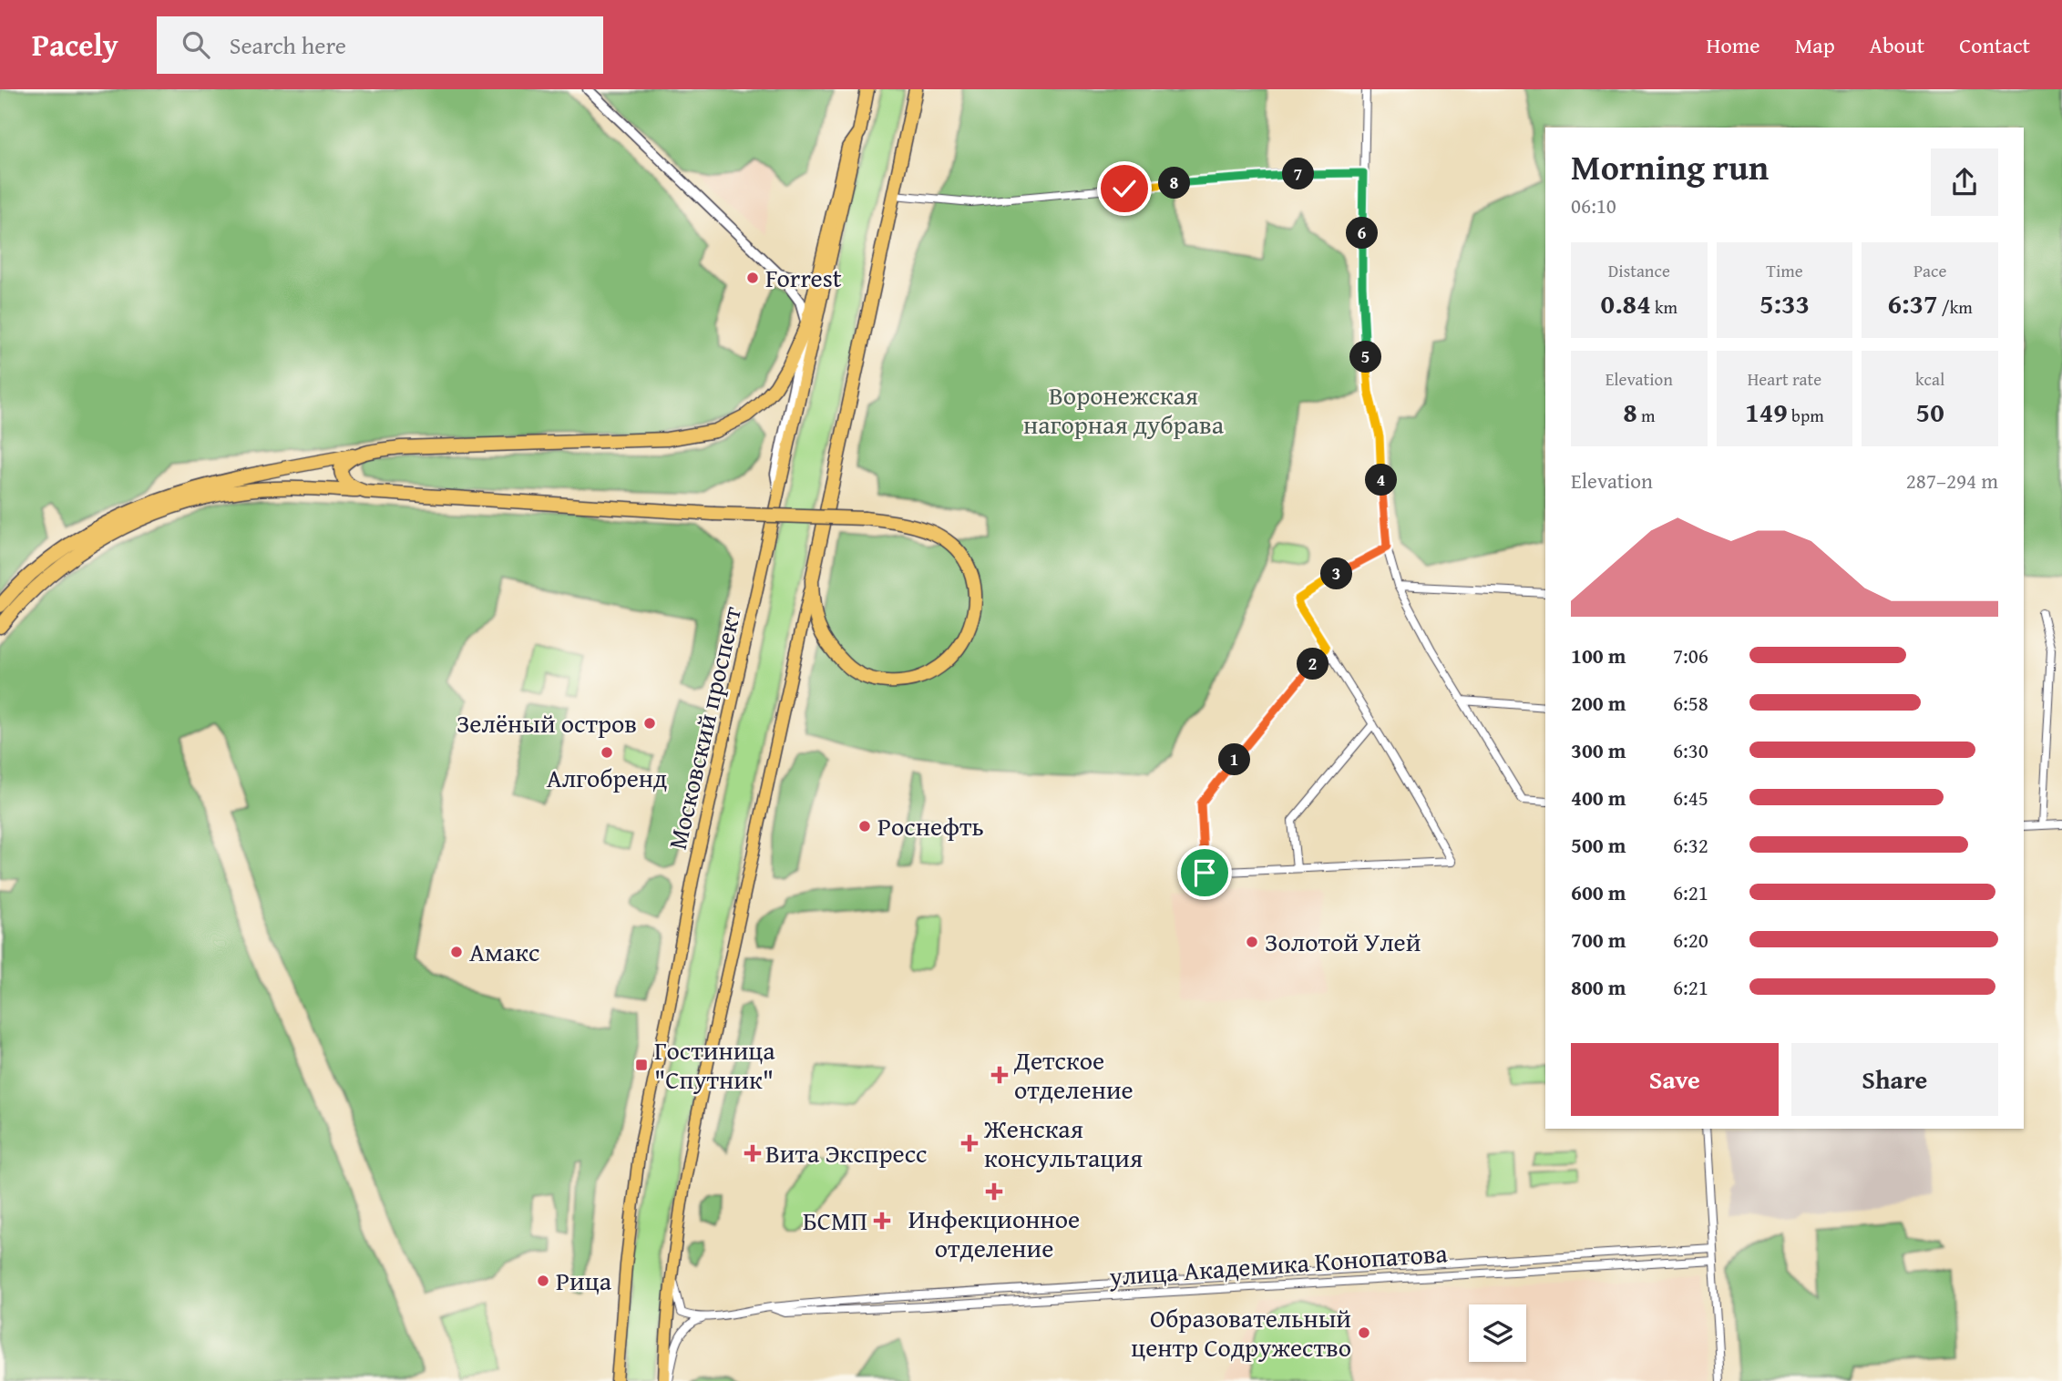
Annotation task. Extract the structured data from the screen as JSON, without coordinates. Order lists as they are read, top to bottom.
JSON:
{
  "streets": {
    "highway": ["Московский проспект"],
    "street": ["улица Академика Конопатова"]
  },
  "parks": ["Воронежская нагорная дубрава"],
  "places": {
    "other": [
      "Forrest",
      "Зелёный остров",
      "Алгобренд",
      "Роснефть",
      "Золотой Улей",
      "Амакс",
      "Рица",
      "Образовательный центр Содружество"
    ],
    "transit": ["Гостиница \"Спутник\""],
    "health": [
      "Детское отделение",
      "Женская консультация",
      "Вита Экспресс",
      "Инфекционное отделение",
      "БСМП"
    ]
  },
  "page": {
    "header": "Pacely",
    "search": "Search here",
    "nav": [
      "Home",
      "Map",
      "About",
      "Contact"
    ],
    "heading": ["Morning run", "06:10"],
    "pins": [
      "7",
      "8",
      "6",
      "5",
      "4",
      "3",
      "2",
      "1"
    ],
    "stats": [
      ["Distance", "0.84 km"],
      ["Time", "5:33"],
      ["Pace", "6:37 /km"],
      ["Elevation", "8 m"],
      ["Heart rate", "149 bpm"],
      ["kcal", "50"]
    ],
    "chart": ["Elevation", "287–294 m"],
    "list": [
      {
        "name": "100 m",
        "note": "7:06"
      },
      {
        "name": "200 m",
        "note": "6:58"
      },
      {
        "name": "300 m",
        "note": "6:30"
      },
      {
        "name": "400 m",
        "note": "6:45"
      },
      {
        "name": "500 m",
        "note": "6:32"
      },
      {
        "name": "600 m",
        "note": "6:21"
      },
      {
        "name": "700 m",
        "note": "6:20"
      },
      {
        "name": "800 m",
        "note": "6:21"
      }
    ],
    "buttons": ["Save", "Share"]
  }
}
